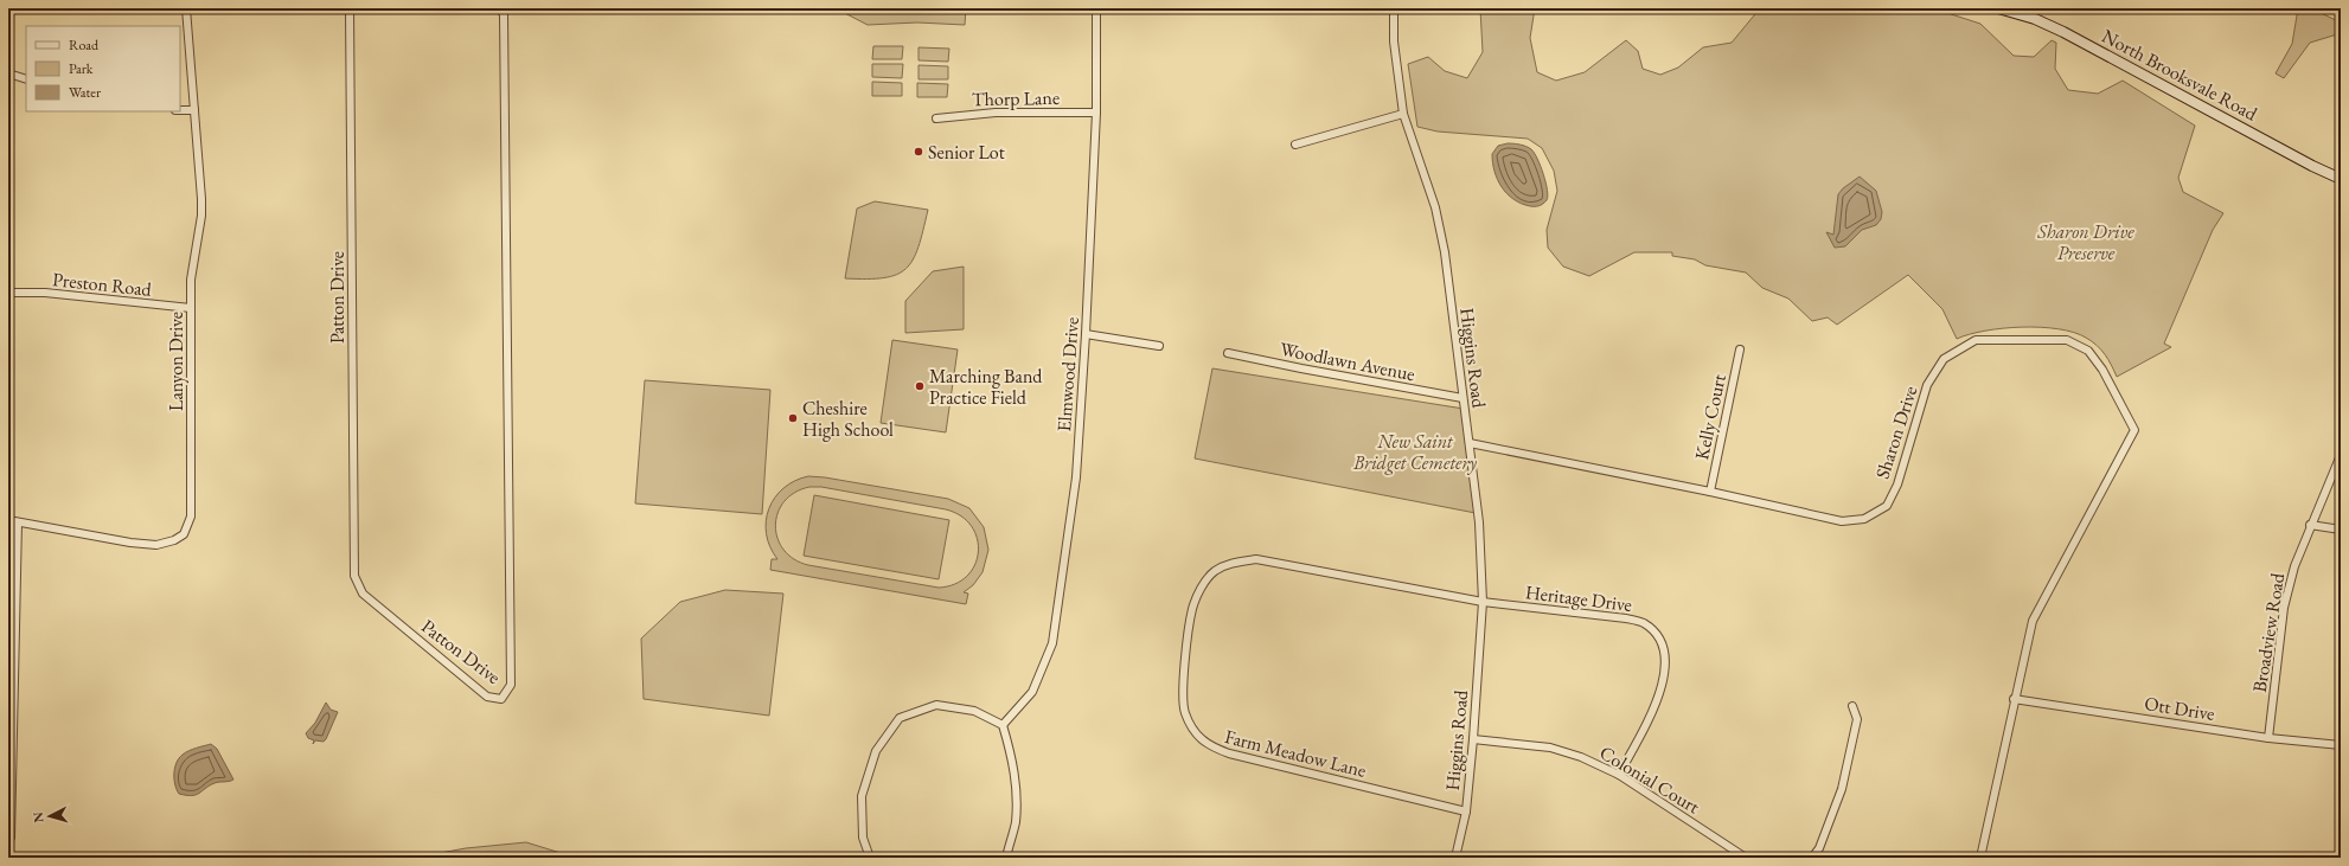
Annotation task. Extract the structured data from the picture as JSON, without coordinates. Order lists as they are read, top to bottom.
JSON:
{
  "streets": {
    "main road": ["North Brooksvale Road"],
    "street": [
      "Thorp Lane",
      "Preston Road",
      "Patton Drive",
      "Higgins Road",
      "Lanyon Drive",
      "Woodlawn Avenue",
      "Elmwood Drive",
      "Kelly Court",
      "Sharon Drive",
      "Heritage Drive",
      "Broadview Road",
      "Ott Drive",
      "Farm Meadow Lane",
      "Colonial Court"
    ]
  },
  "crossings": [
    ["Thorp Lane", "Elmwood Drive"],
    ["Preston Road", "Lanyon Drive"],
    ["Higgins Road", "Woodlawn Avenue"],
    ["Higgins Road", "Sharon Drive"],
    ["Higgins Road", "Heritage Drive"],
    ["Higgins Road", "Farm Meadow Lane"],
    ["Higgins Road", "Colonial Court"],
    ["Kelly Court", "Sharon Drive"],
    ["Sharon Drive", "Ott Drive"],
    ["Heritage Drive", "Farm Meadow Lane"],
    ["Heritage Drive", "Colonial Court"],
    ["Broadview Road", "Ott Drive"]
  ],
  "parks": ["Sharon Drive Preserve", "New Saint Bridget Cemetery"],
  "places": ["Senior Lot", "Marching Band Practice Field", "Cheshire High School"],
  "legend": ["Road", "Park", "Water"],
  "north": "left"
}
